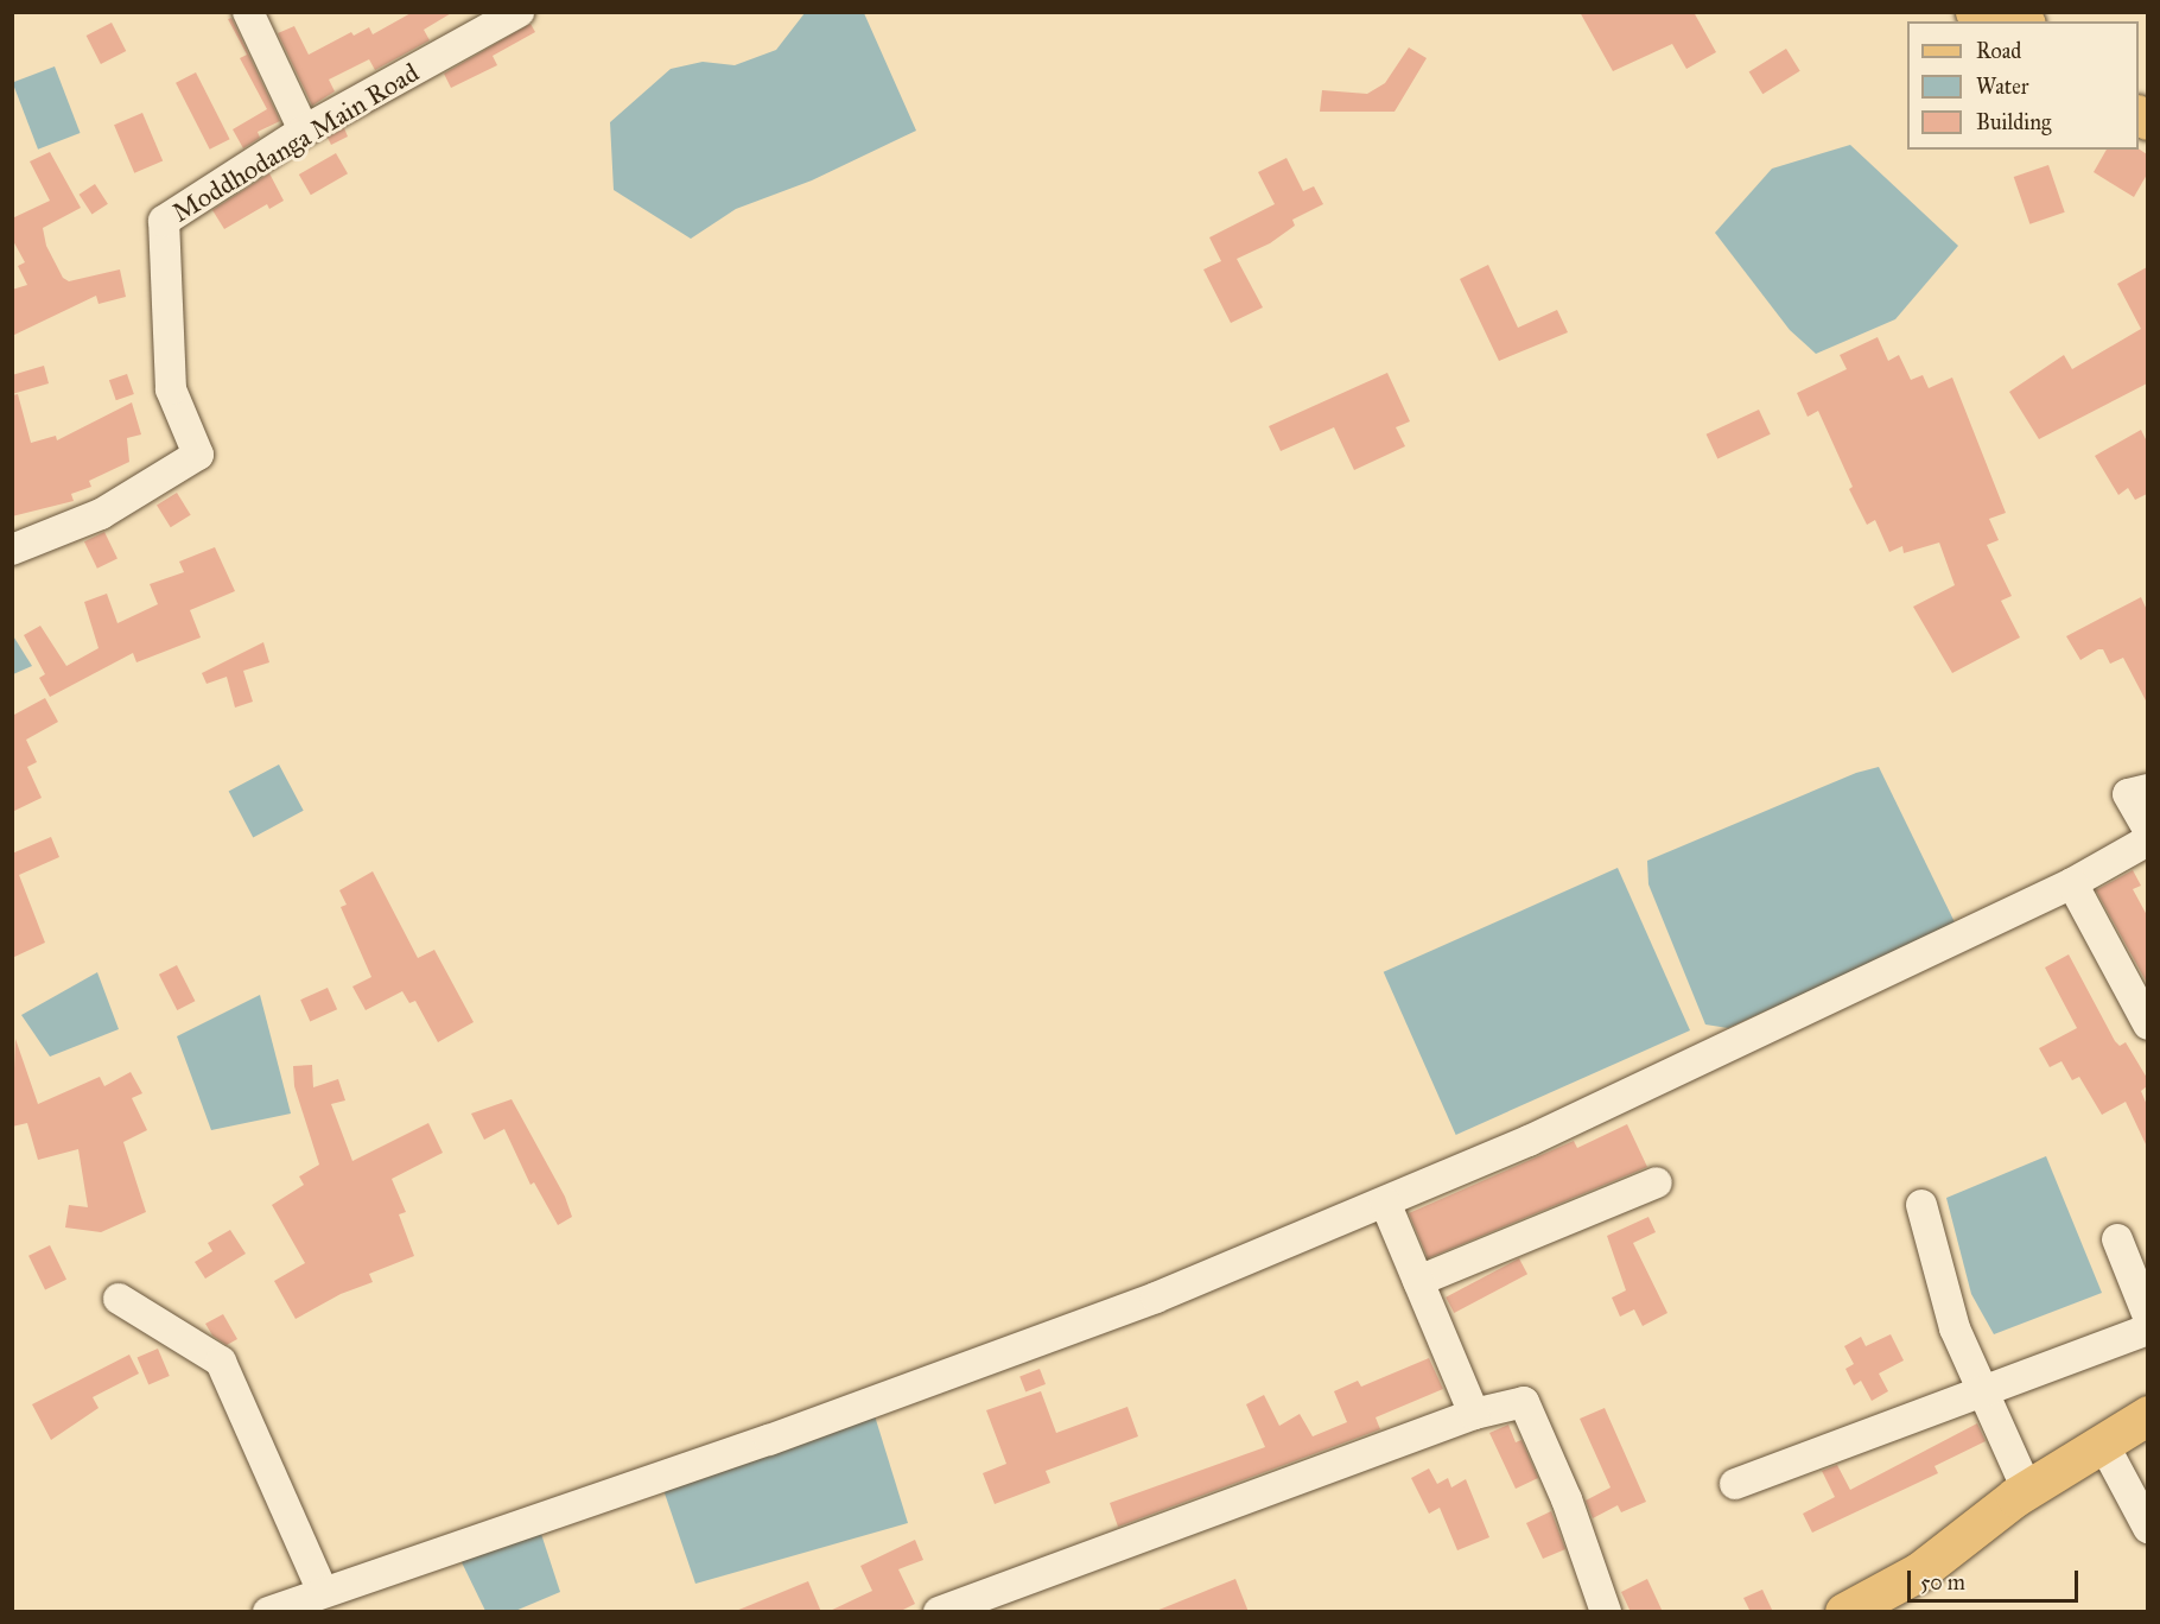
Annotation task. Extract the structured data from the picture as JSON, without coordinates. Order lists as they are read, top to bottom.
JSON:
{
  "streets": {
    "street": ["Moddhodanga Main Road"]
  },
  "legend": ["Road", "Water", "Building"],
  "scale_bar": "50 m"
}
